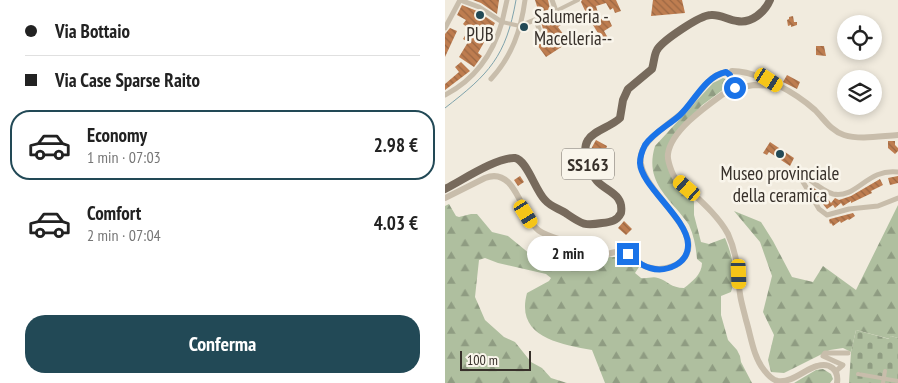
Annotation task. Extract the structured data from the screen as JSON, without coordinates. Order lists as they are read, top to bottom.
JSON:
{
  "streets": {
    "main road": ["SS163"]
  },
  "places": ["PUB", "Salumeria - Macelleria--", "Museo provinciale della ceramica"],
  "scale_bar": "100 m",
  "page": {
    "banner": ["Via Bottaio", "Via Case Sparse Raito"],
    "list": [
      {
        "name": "Economy",
        "note": "1 min · 07:03",
        "value": "2.98 €"
      },
      {
        "name": "Comfort",
        "note": "2 min · 07:04",
        "value": "4.03 €"
      }
    ],
    "bubble": "2 min",
    "buttons": "Conferma",
    "scale": "100 m"
  }
}
